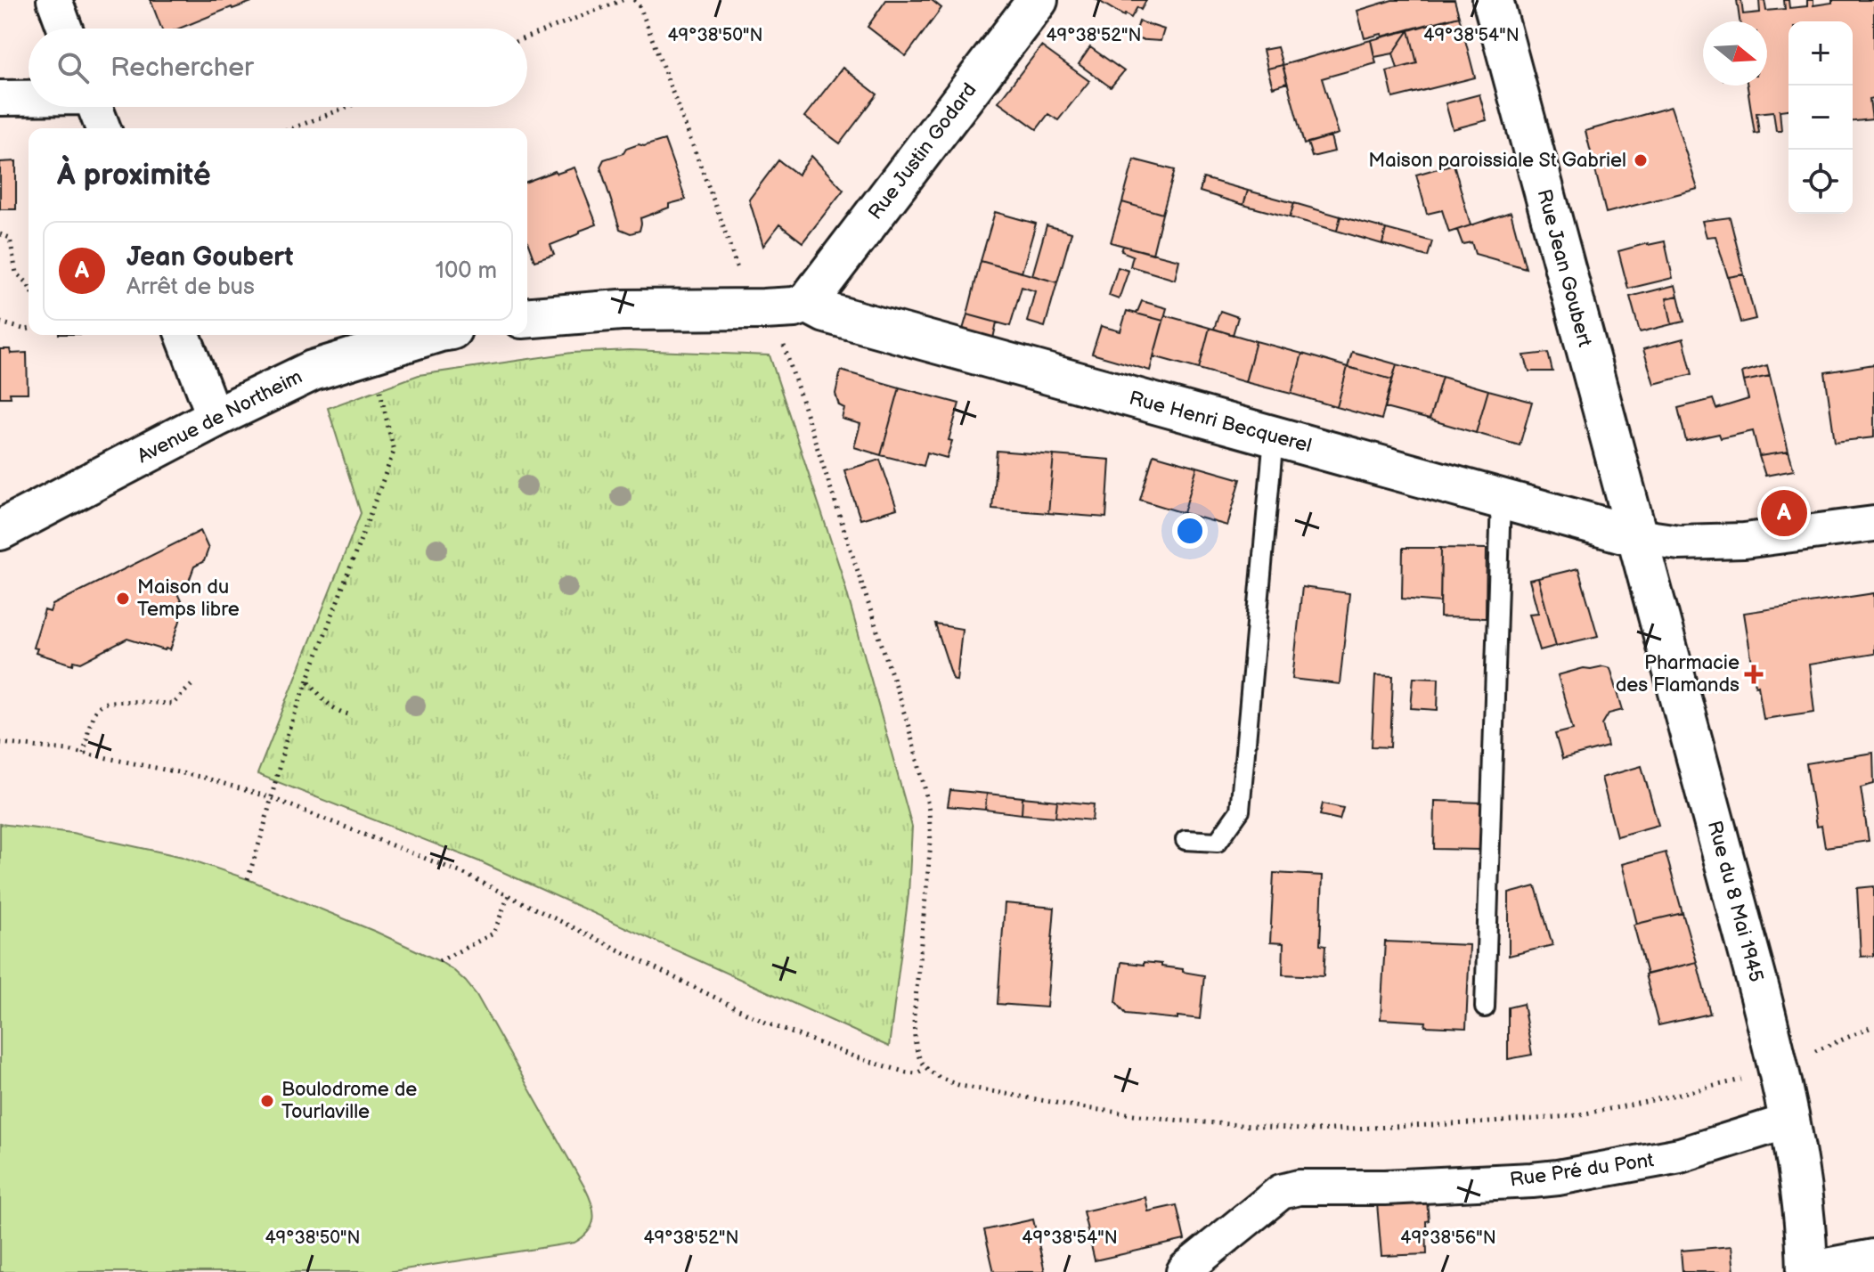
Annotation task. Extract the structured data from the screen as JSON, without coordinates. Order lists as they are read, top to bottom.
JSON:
{
  "streets": {
    "street": [
      "Rue Justin Godard",
      "Rue Jean Goubert",
      "Avenue de Northeim",
      "Rue Henri Becquerel",
      "Rue du 8 Mai 1945",
      "Rue Pré du Pont"
    ]
  },
  "crossings": [
    ["Rue Justin Godard", "Rue Henri Becquerel"],
    ["Rue Jean Goubert", "Rue Henri Becquerel"],
    ["Rue Jean Goubert", "Rue du 8 Mai 1945"],
    ["Rue Henri Becquerel", "Rue du 8 Mai 1945"],
    ["Rue du 8 Mai 1945", "Rue Pré du Pont"]
  ],
  "places": {
    "other": ["Maison paroissiale St Gabriel", "Maison du Temps libre", "Boulodrome de Tourlaville"],
    "health": ["Pharmacie des Flamands"]
  },
  "north": "right",
  "page": {
    "map_buttons": ["+", "−"],
    "search": "Rechercher",
    "heading": "À proximité",
    "list": [
      {
        "mark": "A",
        "name": "Jean Goubert",
        "note": "Arrêt de bus",
        "value": "100 m"
      }
    ],
    "pins": "A"
  },
  "coordinates": [
    "49°38'50\"N",
    "49°38'52\"N",
    "49°38'54\"N",
    "49°38'56\"N"
  ]
}
